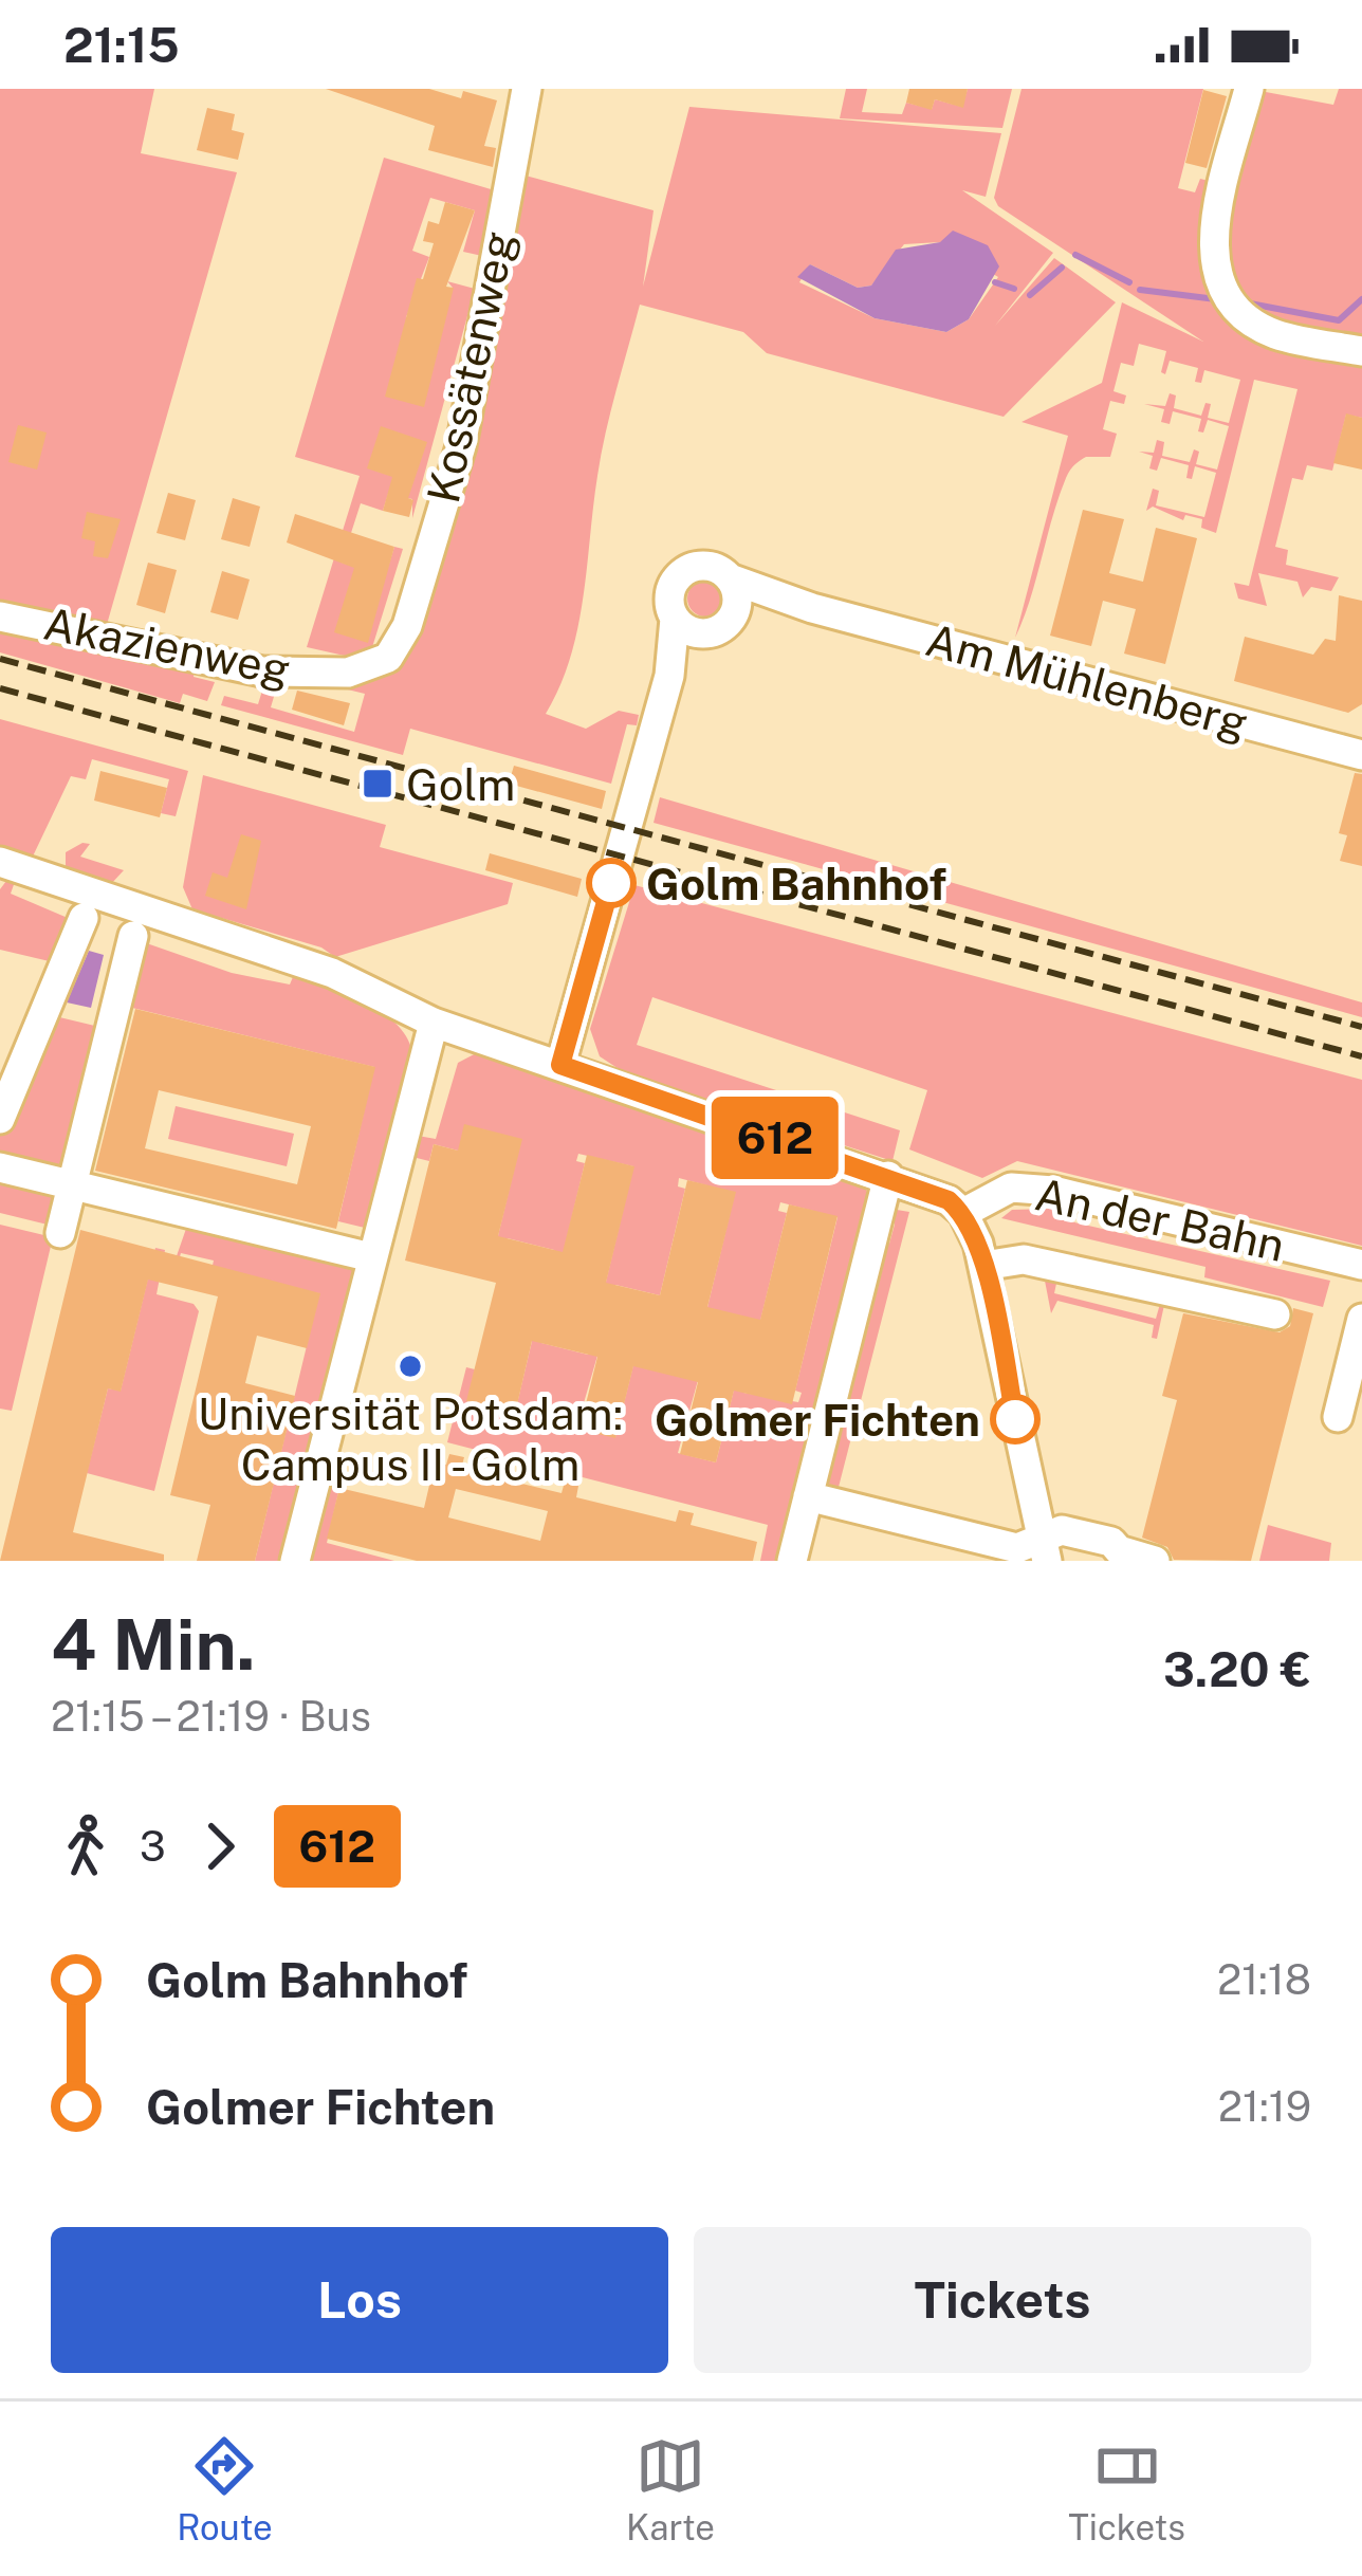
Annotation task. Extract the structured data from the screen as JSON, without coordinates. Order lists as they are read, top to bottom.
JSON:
{
  "streets": {
    "street": [
      "Kossätenweg",
      "Akazienweg",
      "Am Mühlenberg",
      "An der Bahn"
    ]
  },
  "crossings": [
    ["Kossätenweg", "Akazienweg"]
  ],
  "places": {
    "transit": ["Golm"],
    "other": ["Golm Bahnhof", "Universität Potsdam: Campus II - Golm", "Golmer Fichten"]
  },
  "lines": ["bus line 612"],
  "page": {
    "status": "21:15",
    "on_map": "612",
    "heading": ["4 Min.", "21:15 – 21:19 · Bus", "3.20 €"],
    "legs": ["3", "612"],
    "list": [
      {
        "name": "Golm Bahnhof",
        "value": "21:18"
      },
      {
        "name": "Golmer Fichten",
        "value": "21:19"
      }
    ],
    "buttons": ["Los", "Tickets"],
    "tabs": ["Route", "Karte", "Tickets"]
  }
}
